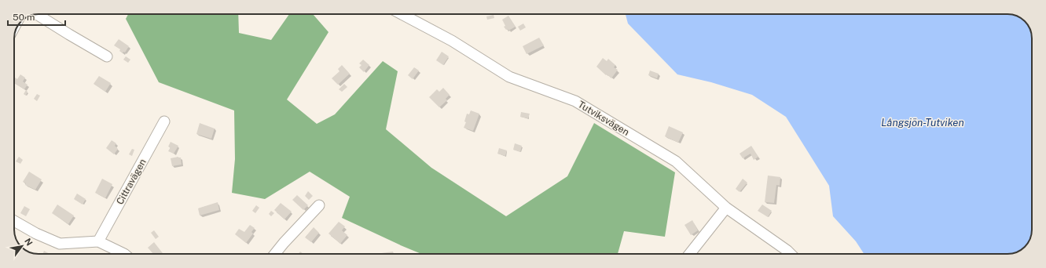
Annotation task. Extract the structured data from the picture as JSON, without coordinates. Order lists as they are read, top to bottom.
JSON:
{
  "streets": {
    "street": ["Tutviksvägen", "Cittravägen"]
  },
  "water": ["Långsjön-Tutviken"],
  "scale_bar": "50 m",
  "north": "top right"
}
